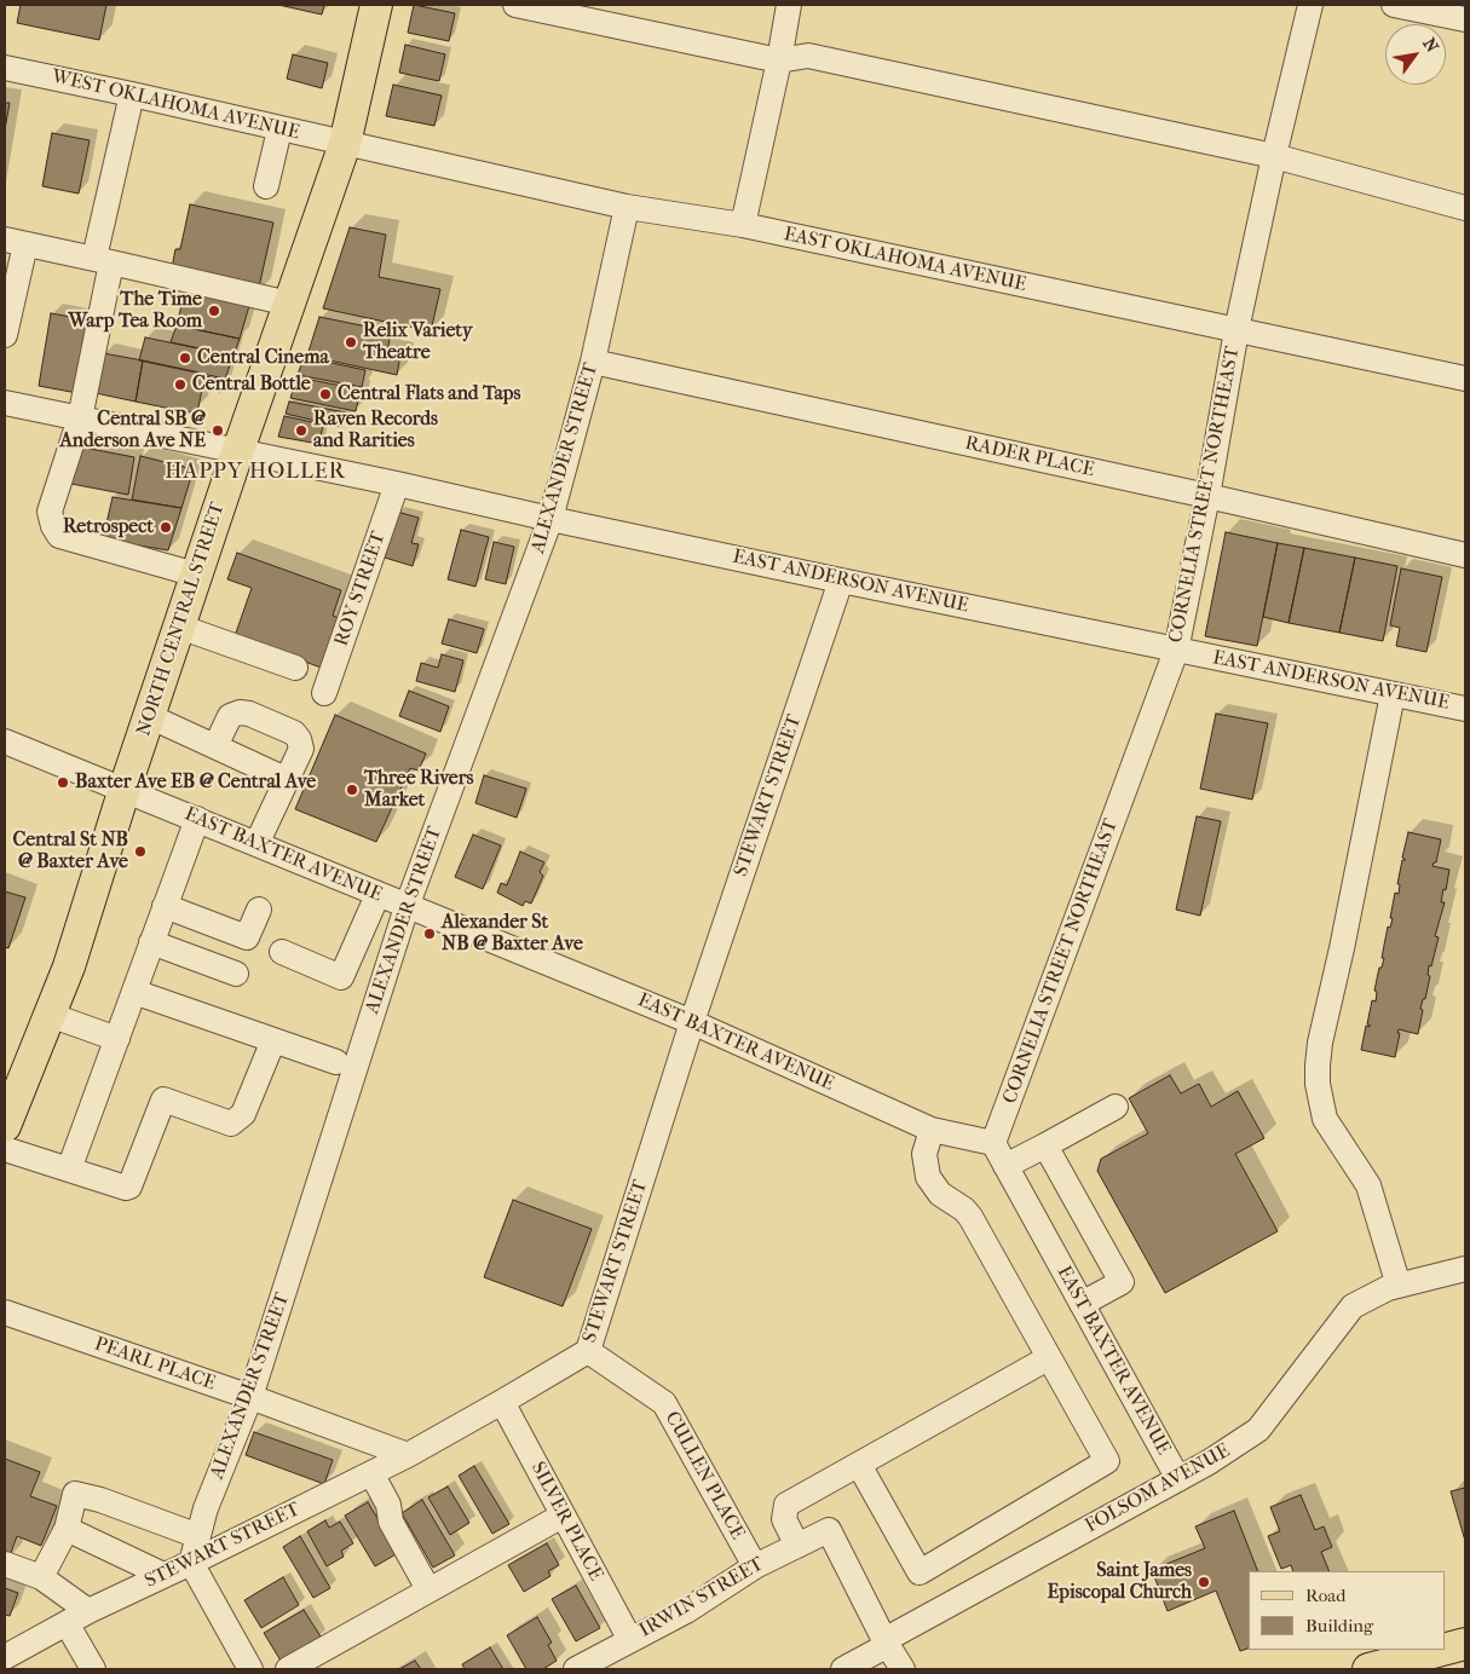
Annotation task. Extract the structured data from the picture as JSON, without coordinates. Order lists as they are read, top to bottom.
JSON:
{
  "streets": {
    "main road": ["NORTH CENTRAL STREET"],
    "street": [
      "WEST OKLAHOMA AVENUE",
      "EAST OKLAHOMA AVENUE",
      "RADER PLACE",
      "ALEXANDER STREET",
      "CORNELIA STREET NORTHEAST",
      "EAST ANDERSON AVENUE",
      "ROY STREET",
      "STEWART STREET",
      "EAST BAXTER AVENUE",
      "PEARL PLACE",
      "CULLEN PLACE",
      "FOLSOM AVENUE",
      "SILVER PLACE",
      "IRWIN STREET"
    ]
  },
  "crossings": [
    ["WEST OKLAHOMA AVENUE", "EAST OKLAHOMA AVENUE"],
    ["WEST OKLAHOMA AVENUE", "NORTH CENTRAL STREET"],
    ["EAST OKLAHOMA AVENUE", "ALEXANDER STREET"],
    ["EAST OKLAHOMA AVENUE", "CORNELIA STREET NORTHEAST"],
    ["EAST OKLAHOMA AVENUE", "NORTH CENTRAL STREET"],
    ["RADER PLACE", "ALEXANDER STREET"],
    ["RADER PLACE", "CORNELIA STREET NORTHEAST"],
    ["ALEXANDER STREET", "EAST ANDERSON AVENUE"],
    ["ALEXANDER STREET", "STEWART STREET"],
    ["ALEXANDER STREET", "EAST BAXTER AVENUE"],
    ["ALEXANDER STREET", "PEARL PLACE"],
    ["CORNELIA STREET NORTHEAST", "EAST ANDERSON AVENUE"],
    ["CORNELIA STREET NORTHEAST", "EAST BAXTER AVENUE"],
    ["EAST ANDERSON AVENUE", "ROY STREET"],
    ["EAST ANDERSON AVENUE", "NORTH CENTRAL STREET"],
    ["EAST ANDERSON AVENUE", "STEWART STREET"],
    ["NORTH CENTRAL STREET", "EAST BAXTER AVENUE"],
    ["STEWART STREET", "EAST BAXTER AVENUE"],
    ["STEWART STREET", "PEARL PLACE"],
    ["STEWART STREET", "CULLEN PLACE"],
    ["STEWART STREET", "SILVER PLACE"],
    ["EAST BAXTER AVENUE", "FOLSOM AVENUE"],
    ["CULLEN PLACE", "IRWIN STREET"],
    ["FOLSOM AVENUE", "IRWIN STREET"],
    ["SILVER PLACE", "IRWIN STREET"]
  ],
  "districts": ["HAPPY HOLLER"],
  "places": [
    "The Time Warp Tea Room",
    "Relix Variety Theatre",
    "Central Cinema",
    "Central Bottle",
    "Central Flats and Taps",
    "Central SB @ Anderson Ave NE",
    "Raven Records and Rarities",
    "Retrospect",
    "Baxter Ave EB @ Central Ave",
    "Three Rivers Market",
    "Central St NB @ Baxter Ave",
    "Alexander St NB @ Baxter Ave",
    "Saint James Episcopal Church"
  ],
  "legend": ["Road", "Building"],
  "north": "top right"
}
